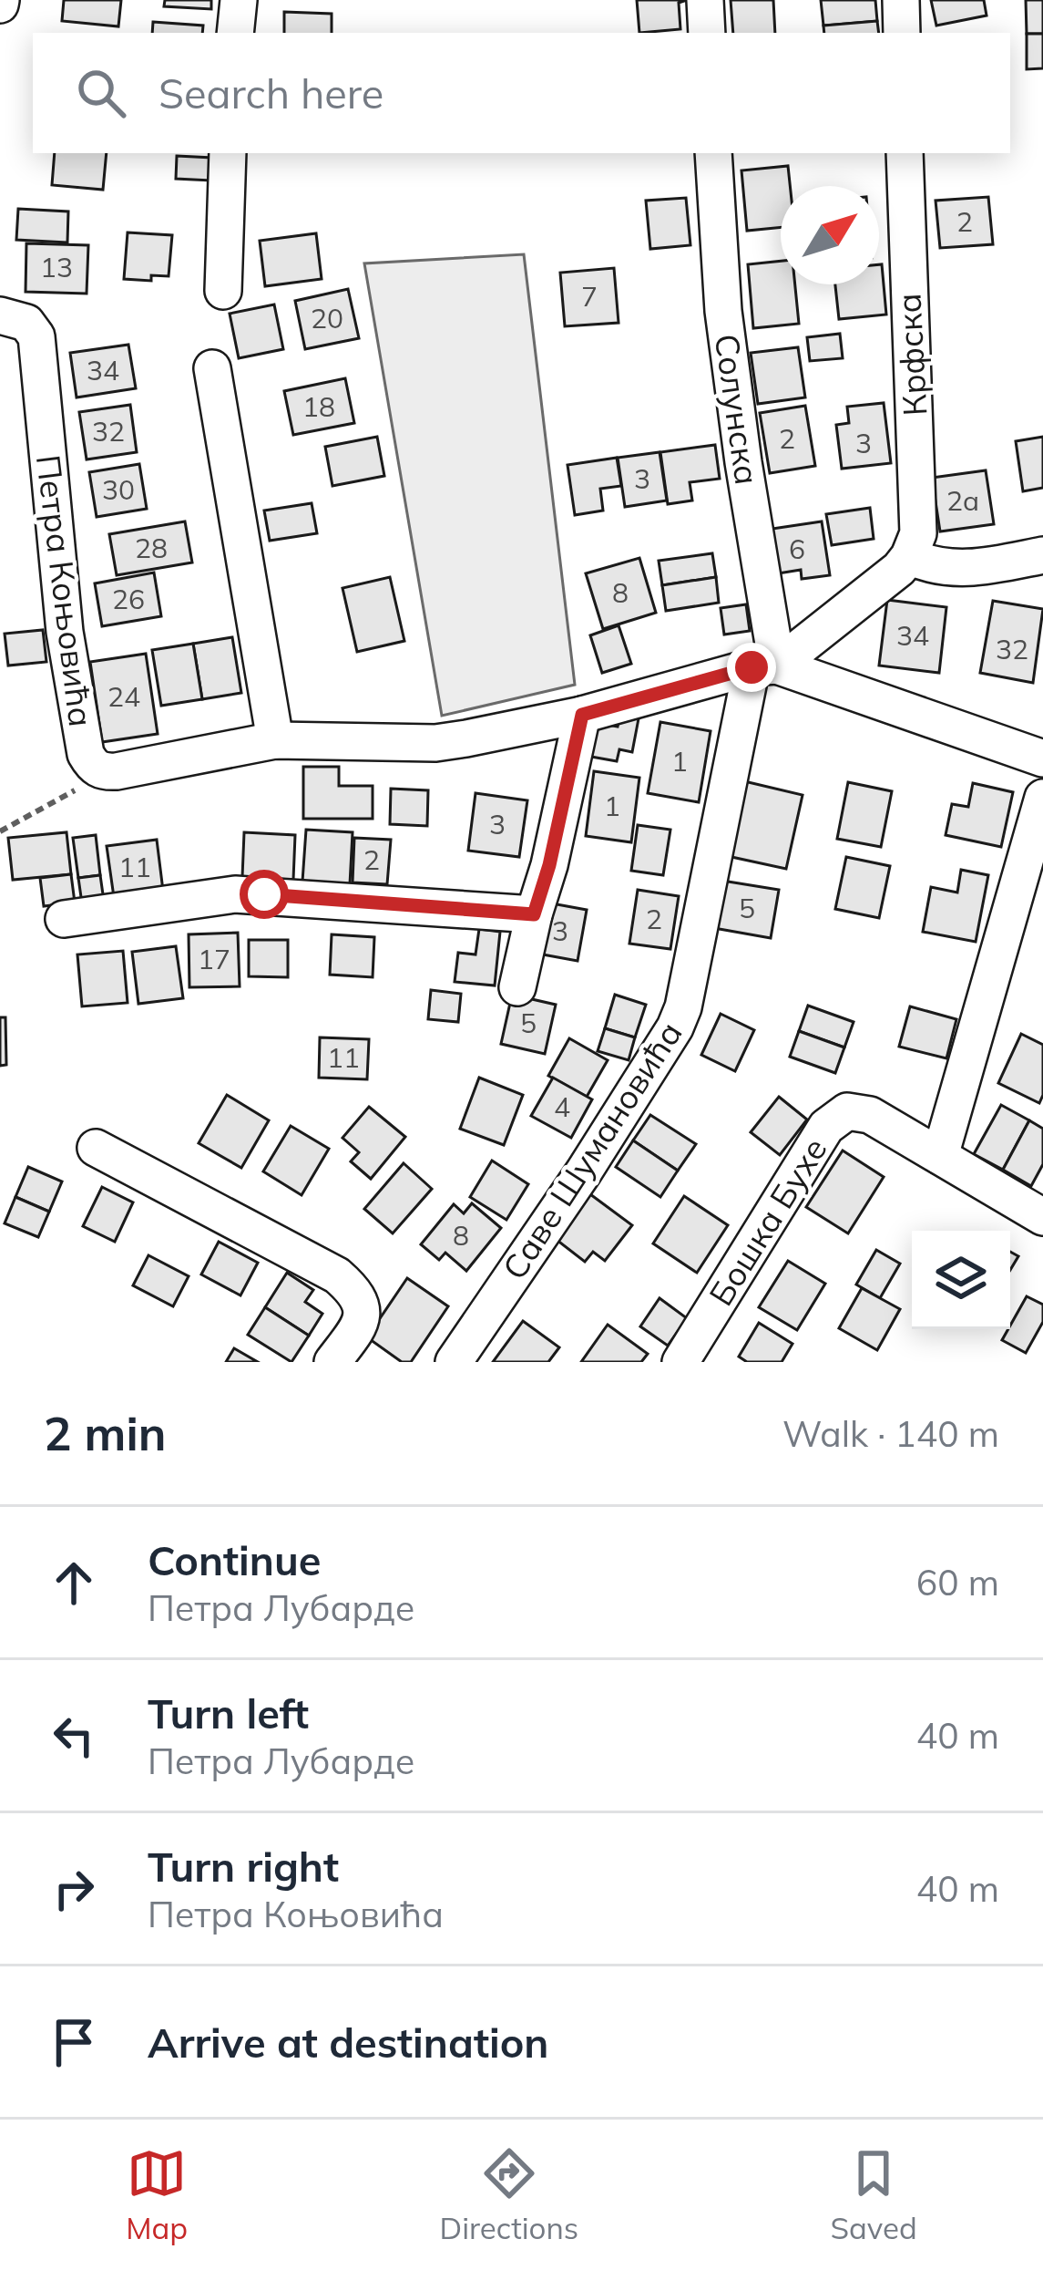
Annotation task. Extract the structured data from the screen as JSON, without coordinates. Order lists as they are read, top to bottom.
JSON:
{
  "streets": {
    "street": [
      "Крфска",
      "Солунска",
      "Петра Коњовића",
      "Саве Шумановића",
      "Бошка Бухе"
    ]
  },
  "crossings": [
    ["Солунска", "Петра Коњовића"],
    ["Солунска", "Саве Шумановића"],
    ["Петра Коњовића", "Саве Шумановића"]
  ],
  "house_numbers": [
    "2",
    "13",
    "7",
    "20",
    "34",
    "18",
    "32",
    "2",
    "3",
    "3",
    "30",
    "2a",
    "28",
    "6",
    "8",
    "26",
    "34",
    "32",
    "24",
    "1",
    "1",
    "3",
    "2",
    "11",
    "5",
    "2",
    "3",
    "17",
    "5",
    "11",
    "4",
    "8"
  ],
  "north": "top right",
  "page": {
    "search": "Search here",
    "heading": ["2 min", "Walk · 140 m"],
    "list": [
      ["Continue", "Петра Лубарде", "60 m"],
      ["Turn left", "Петра Лубарде", "40 m"],
      ["Turn right", "Петра Коњовића", "40 m"],
      "Arrive at destination"
    ],
    "nav": ["Map", "Directions", "Saved"]
  }
}
